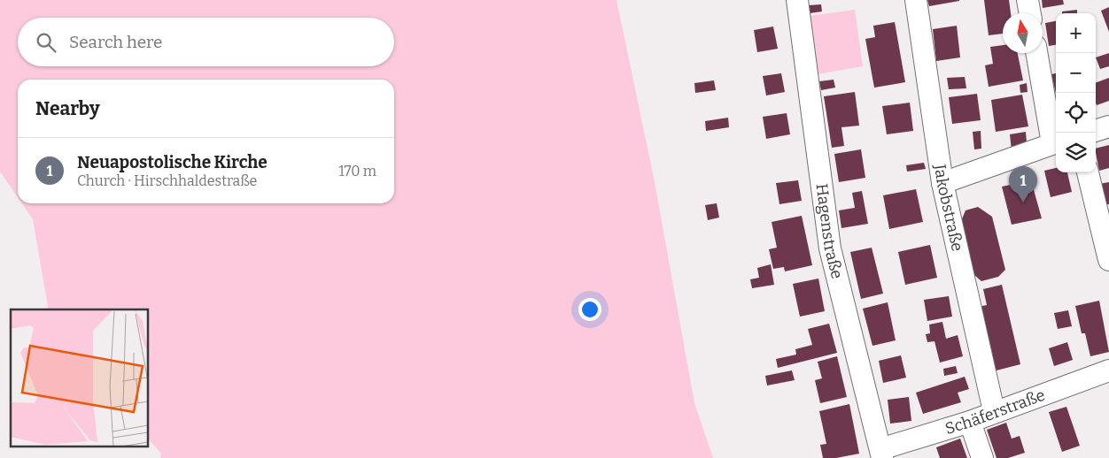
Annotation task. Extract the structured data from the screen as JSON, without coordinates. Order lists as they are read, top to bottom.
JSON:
{
  "streets": {
    "street": ["Jakobstraße", "Hagenstraße", "Schäferstraße"]
  },
  "crossings": [
    ["Jakobstraße", "Schäferstraße"],
    ["Hagenstraße", "Schäferstraße"]
  ],
  "north": "top",
  "page": {
    "map_buttons": ["+", "−"],
    "search": "Search here",
    "heading": "Nearby",
    "list": [
      {
        "mark": "1",
        "name": "Neuapostolische Kirche",
        "note": "Church · Hirschhaldestraße",
        "value": "170 m"
      }
    ],
    "pins": "1"
  }
}
